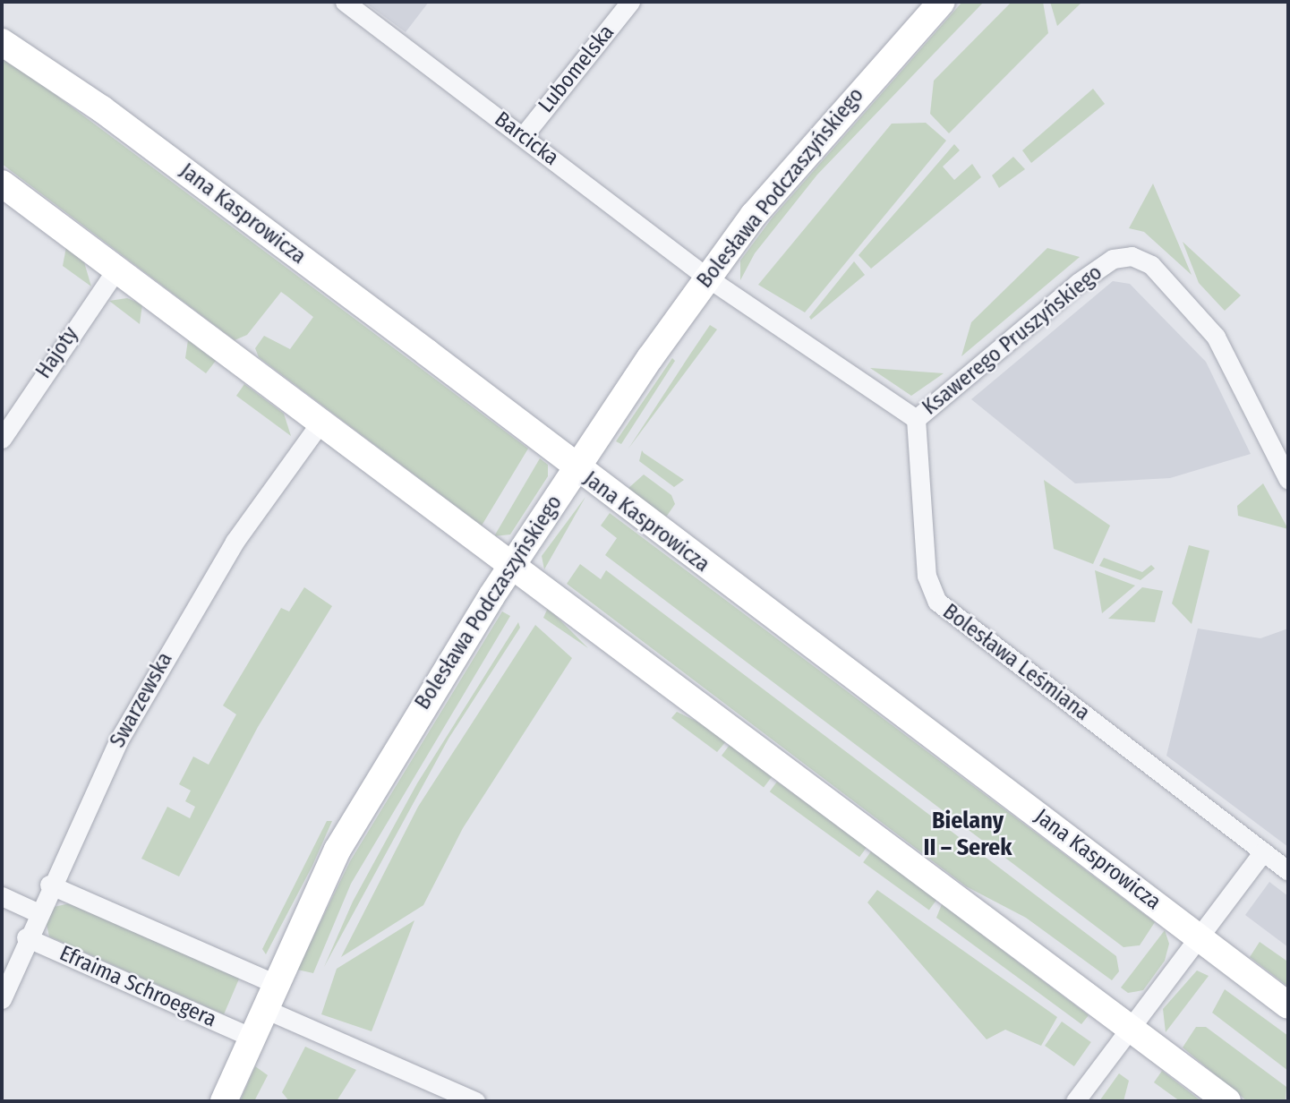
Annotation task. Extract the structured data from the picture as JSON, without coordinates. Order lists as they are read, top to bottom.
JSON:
{
  "streets": {
    "street": [
      "Lubomelska",
      "Barcicka",
      "Bolesława Podczaszyńskiego",
      "Jana Kasprowicza",
      "Ksawerego Pruszyńskiego",
      "Hajoty",
      "Bolesława Leśmiana",
      "Swarzewska",
      "Efraima Schroegera"
    ]
  },
  "crossings": [
    ["Lubomelska", "Barcicka"],
    ["Barcicka", "Bolesława Podczaszyńskiego"],
    ["Bolesława Podczaszyńskiego", "Jana Kasprowicza"],
    ["Bolesława Podczaszyńskiego", "Efraima Schroegera"],
    ["Ksawerego Pruszyńskiego", "Bolesława Leśmiana"],
    ["Swarzewska", "Efraima Schroegera"]
  ],
  "districts": ["Bielany II – Serek"]
}
